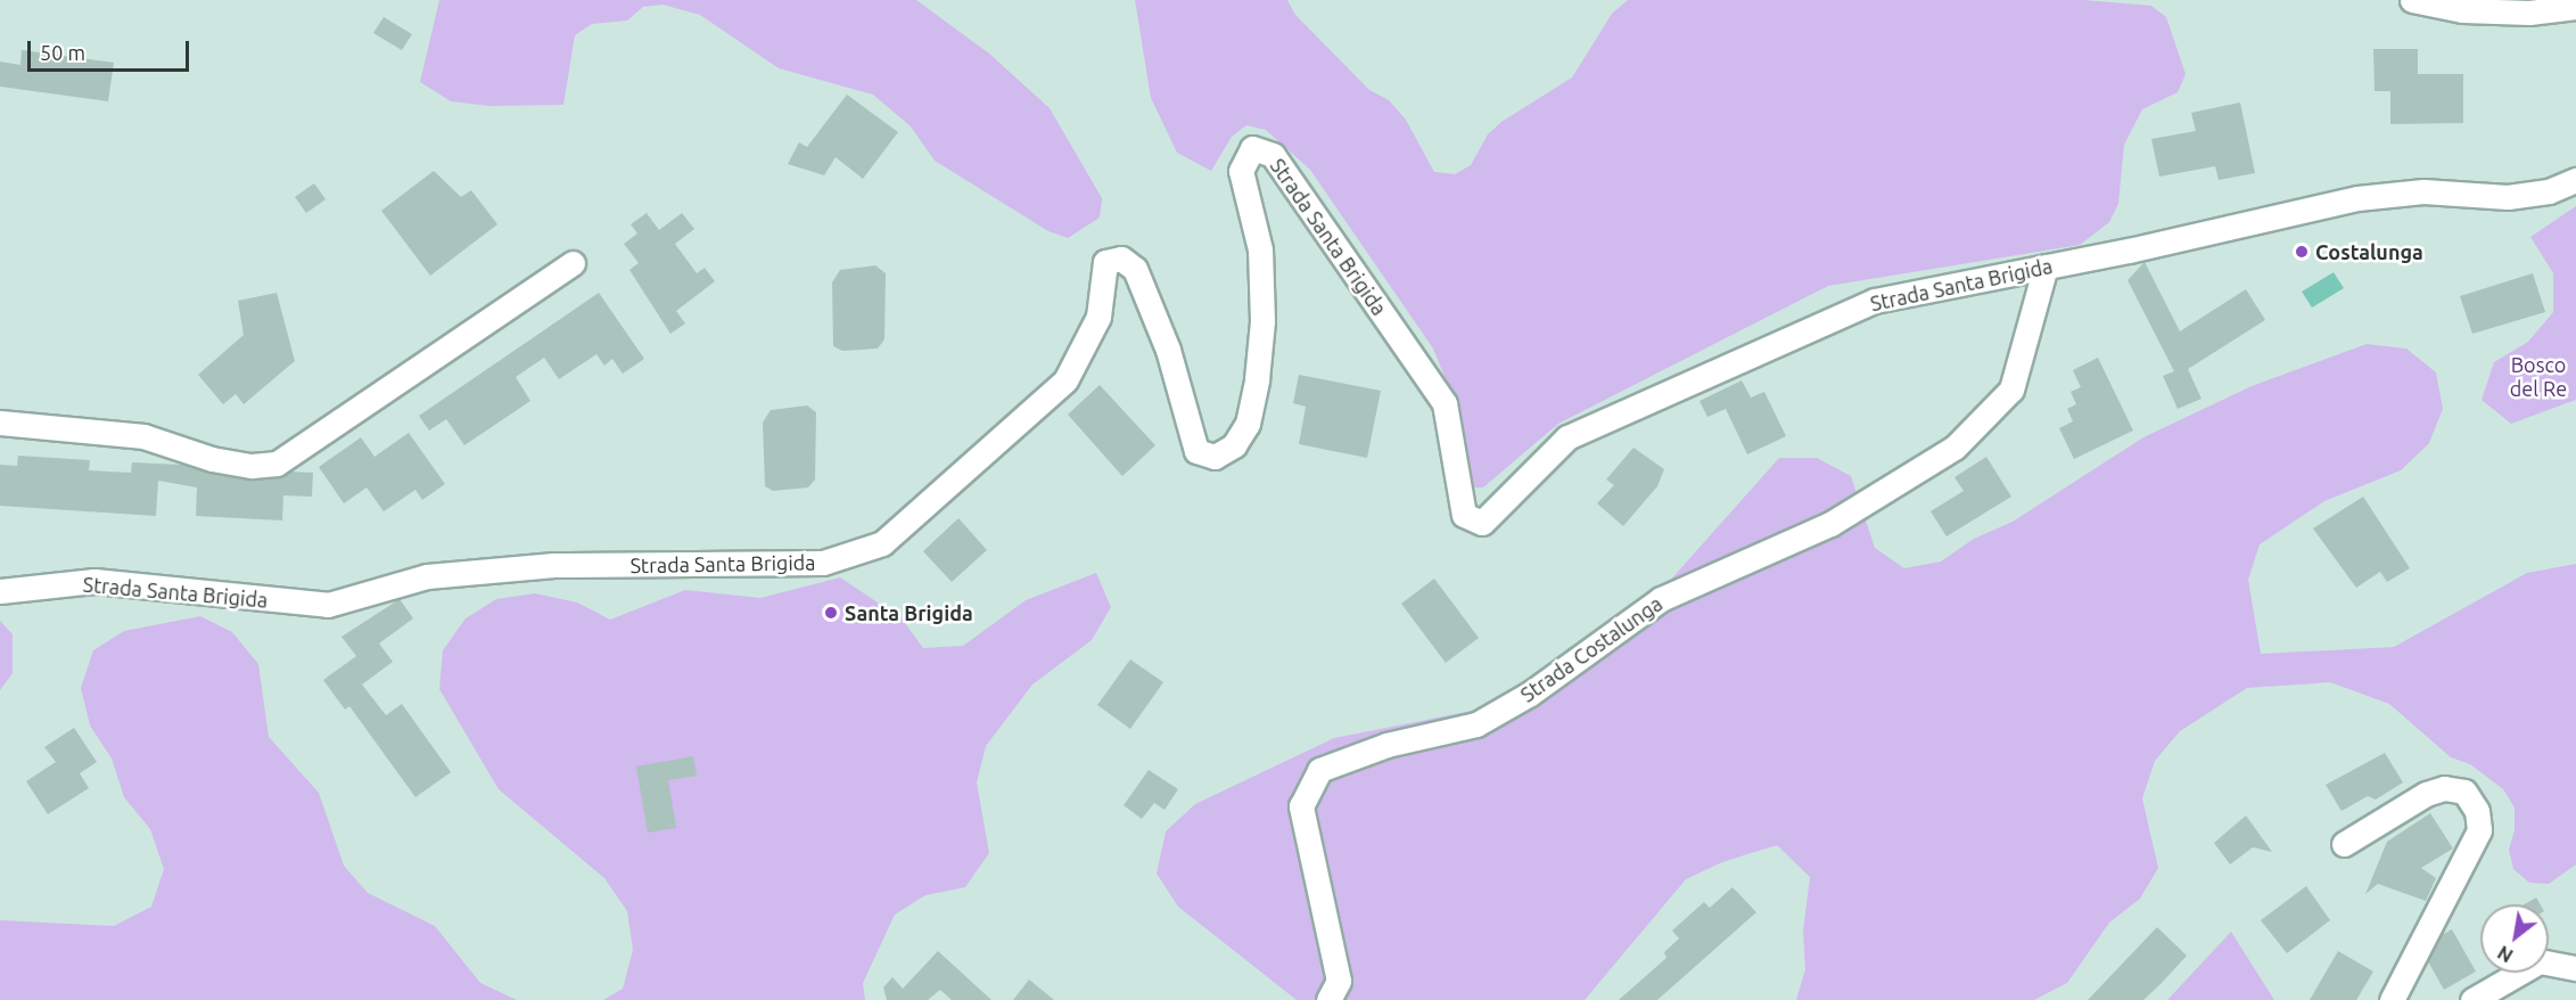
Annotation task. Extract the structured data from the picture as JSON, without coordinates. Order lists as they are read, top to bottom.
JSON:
{
  "streets": {
    "street": ["Strada Santa Brigida", "Strada Costalunga"]
  },
  "crossings": [
    ["Strada Santa Brigida", "Strada Costalunga"]
  ],
  "parks": ["Bosco del Re"],
  "places": ["Costalunga", "Santa Brigida"],
  "scale_bar": "50 m",
  "north": "bottom left"
}
